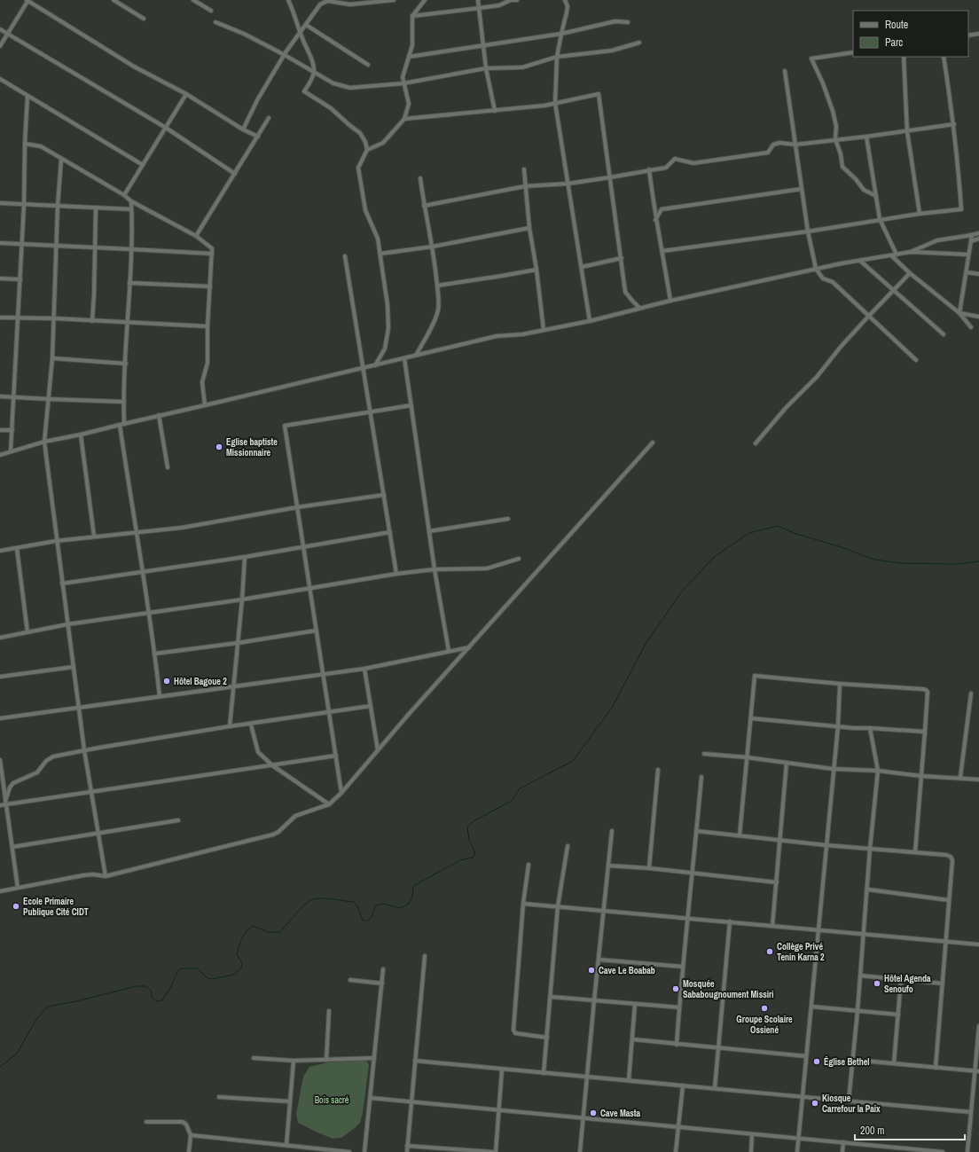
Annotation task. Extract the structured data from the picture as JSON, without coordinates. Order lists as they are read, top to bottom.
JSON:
{
  "parks": ["Bois sacré"],
  "places": [
    "Eglise baptiste Missionnaire",
    "Hôtel Bagoue 2",
    "Ecole Primaire Publique Cité CIDT",
    "Collège Privé Tenin Karna 2",
    "Cave Le Boabab",
    "Hôtel Agenda Senoufo",
    "Mosquée Sababougnoument Missiri",
    "Groupe Scolaire Ossiené",
    "Église Bethel",
    "Kiosque Carrefour la Paix",
    "Cave Masta"
  ],
  "legend": ["Route", "Parc"],
  "scale_bar": "200 m"
}
